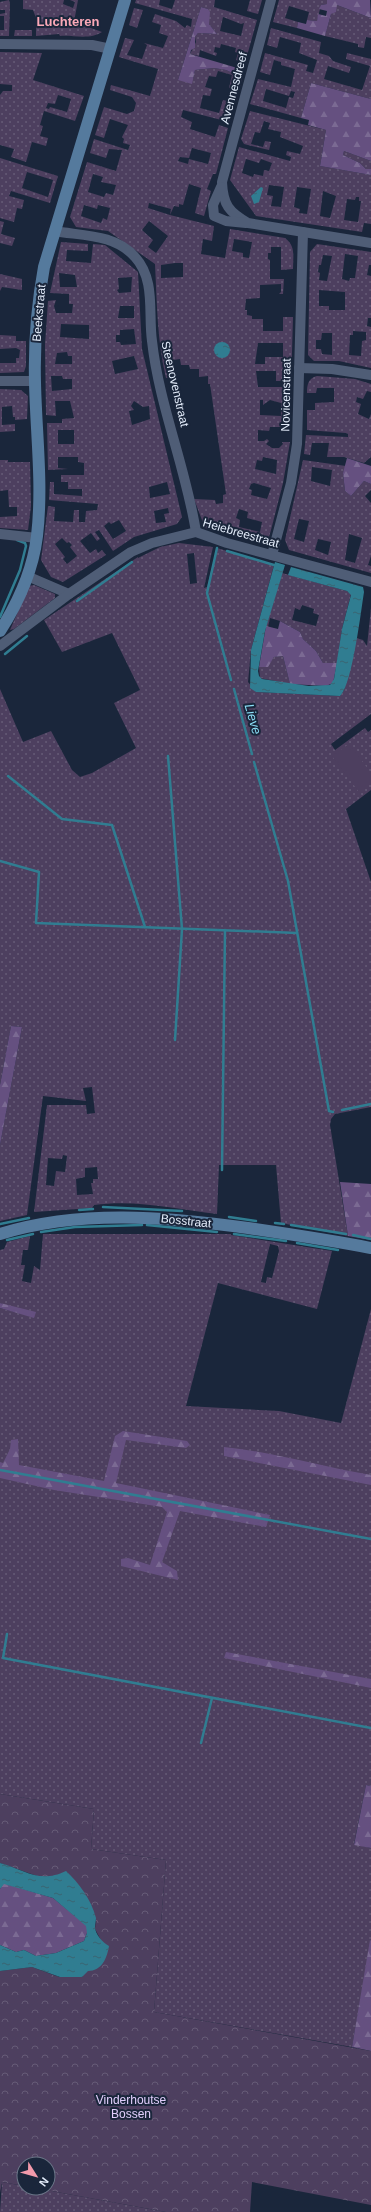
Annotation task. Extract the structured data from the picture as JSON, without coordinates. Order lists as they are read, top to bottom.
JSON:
{
  "streets": {
    "street": [
      "Avennesdreef",
      "Beekstraat",
      "Steenovenstraat",
      "Novicenstraat",
      "Heiebreestraat",
      "Bosstraat"
    ]
  },
  "crossings": [
    ["Avennesdreef", "Novicenstraat"],
    ["Beekstraat", "Steenovenstraat"],
    ["Steenovenstraat", "Heiebreestraat"],
    ["Novicenstraat", "Heiebreestraat"]
  ],
  "districts": ["Luchteren"],
  "water": ["Lieve"],
  "parks": ["Vinderhoutse Bossen"],
  "north": "bottom right"
}
